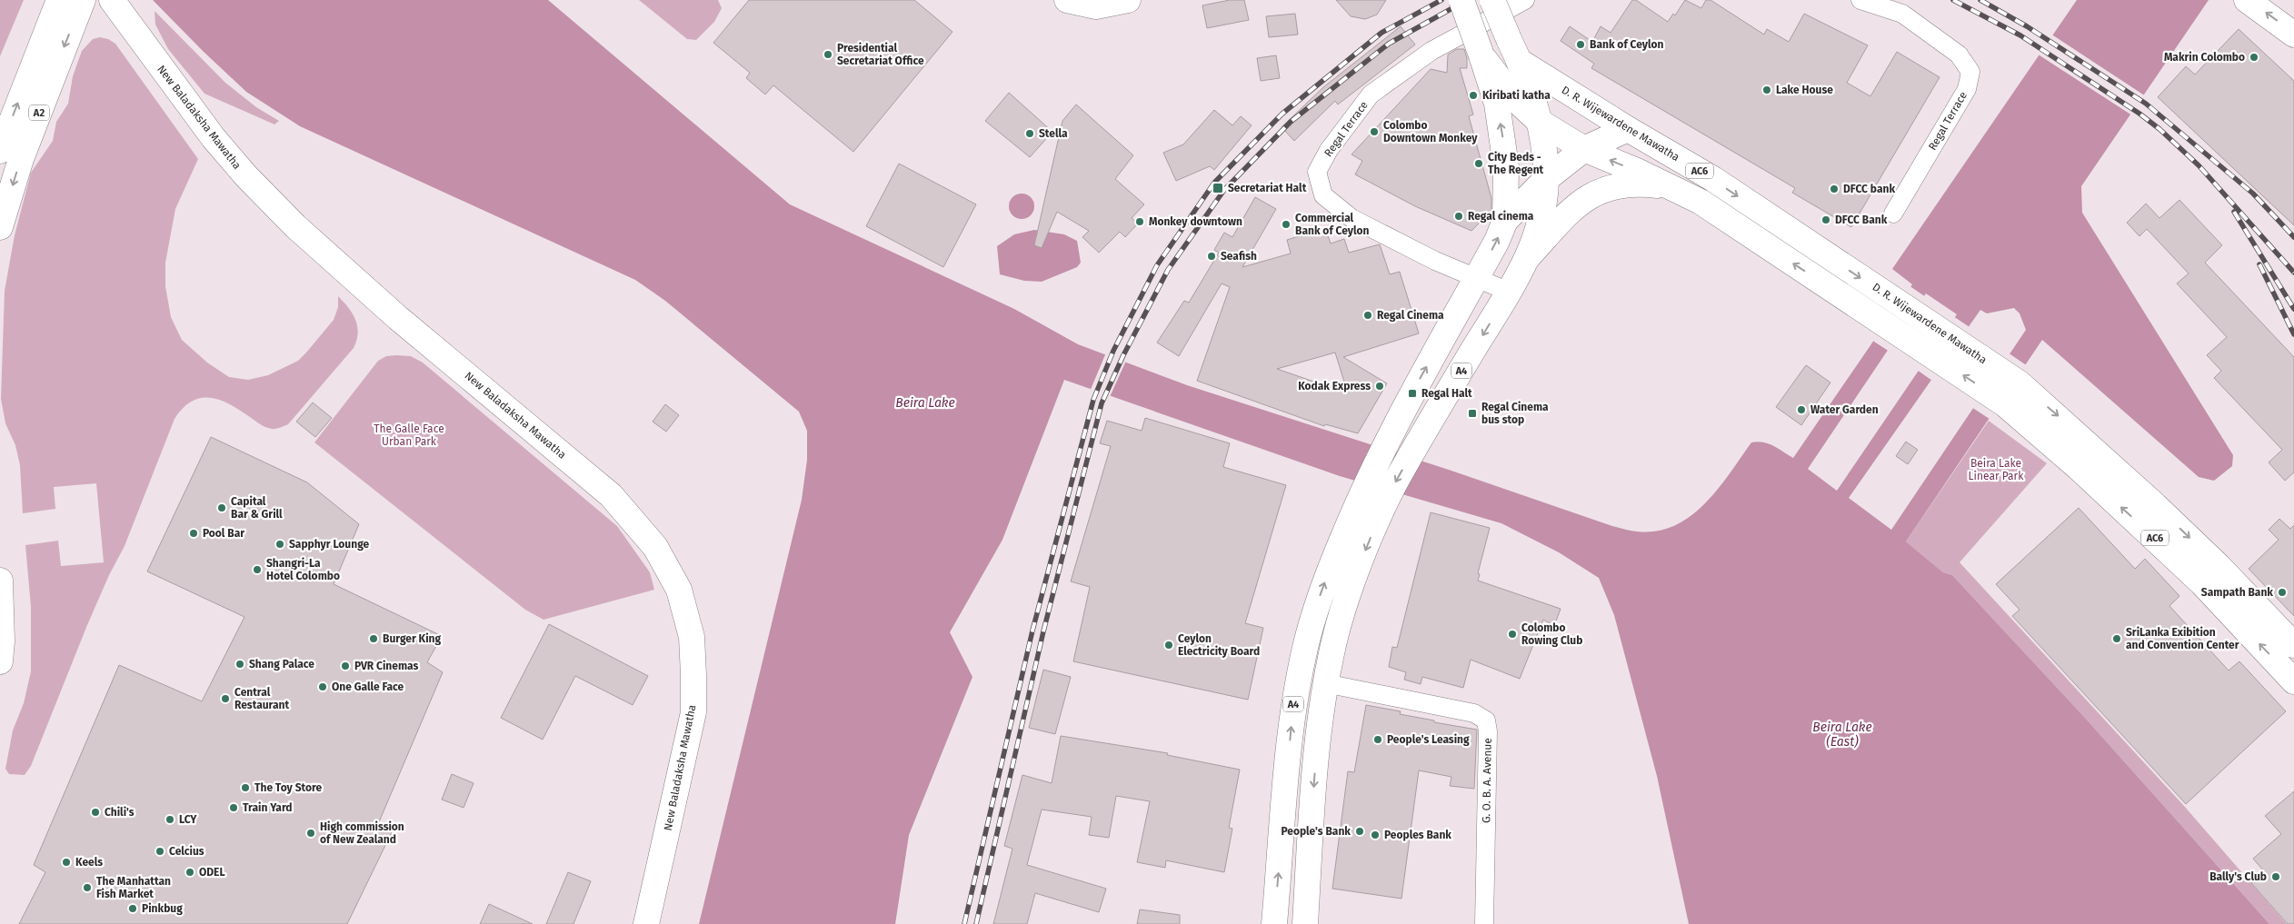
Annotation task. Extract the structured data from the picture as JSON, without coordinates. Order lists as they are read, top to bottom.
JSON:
{
  "streets": {
    "main road": [
      "A2",
      "New Baladaksha Mawatha",
      "D. R. Wijewardene Mawatha",
      "AC6",
      "A4"
    ],
    "street": ["Regal Terrace", "G. O. B. A. Avenue"]
  },
  "crossings": [
    ["Regal Terrace", "A4"],
    ["A4", "G. O. B. A. Avenue"]
  ],
  "water": ["Beira Lake", "Beira Lake (East)"],
  "parks": ["The Galle Face Urban Park", "Beira Lake Linear Park"],
  "places": {
    "other": [
      "Bank of Ceylon",
      "Presidential Secretariat Office",
      "Makrin Colombo",
      "Lake House",
      "Kiribati katha",
      "Colombo Downtown Monkey",
      "Stella",
      "City Beds - The Regent",
      "DFCC bank",
      "Regal cinema",
      "DFCC Bank",
      "Monkey downtown",
      "Commercial Bank of Ceylon",
      "Seafish",
      "Regal Cinema",
      "Kodak Express",
      "Water Garden",
      "Capital Bar & Grill",
      "Pool Bar",
      "Sapphyr Lounge",
      "Shangri-La Hotel Colombo",
      "Sampath Bank",
      "Colombo Rowing Club",
      "Burger King",
      "SriLanka Exibition and Convention Center",
      "Ceylon Electricity Board",
      "Shang Palace",
      "PVR Cinemas",
      "One Galle Face",
      "Central Restaurant",
      "People's Leasing",
      "The Toy Store",
      "Train Yard",
      "Chili's",
      "LCY",
      "People's Bank",
      "High commission of New Zealand",
      "Peoples Bank",
      "Celcius",
      "Keels",
      "ODEL",
      "Bally's Club",
      "The Manhattan Fish Market",
      "Pinkbug"
    ],
    "transit": ["Secretariat Halt", "Regal Halt", "Regal Cinema bus stop"]
  }
}
